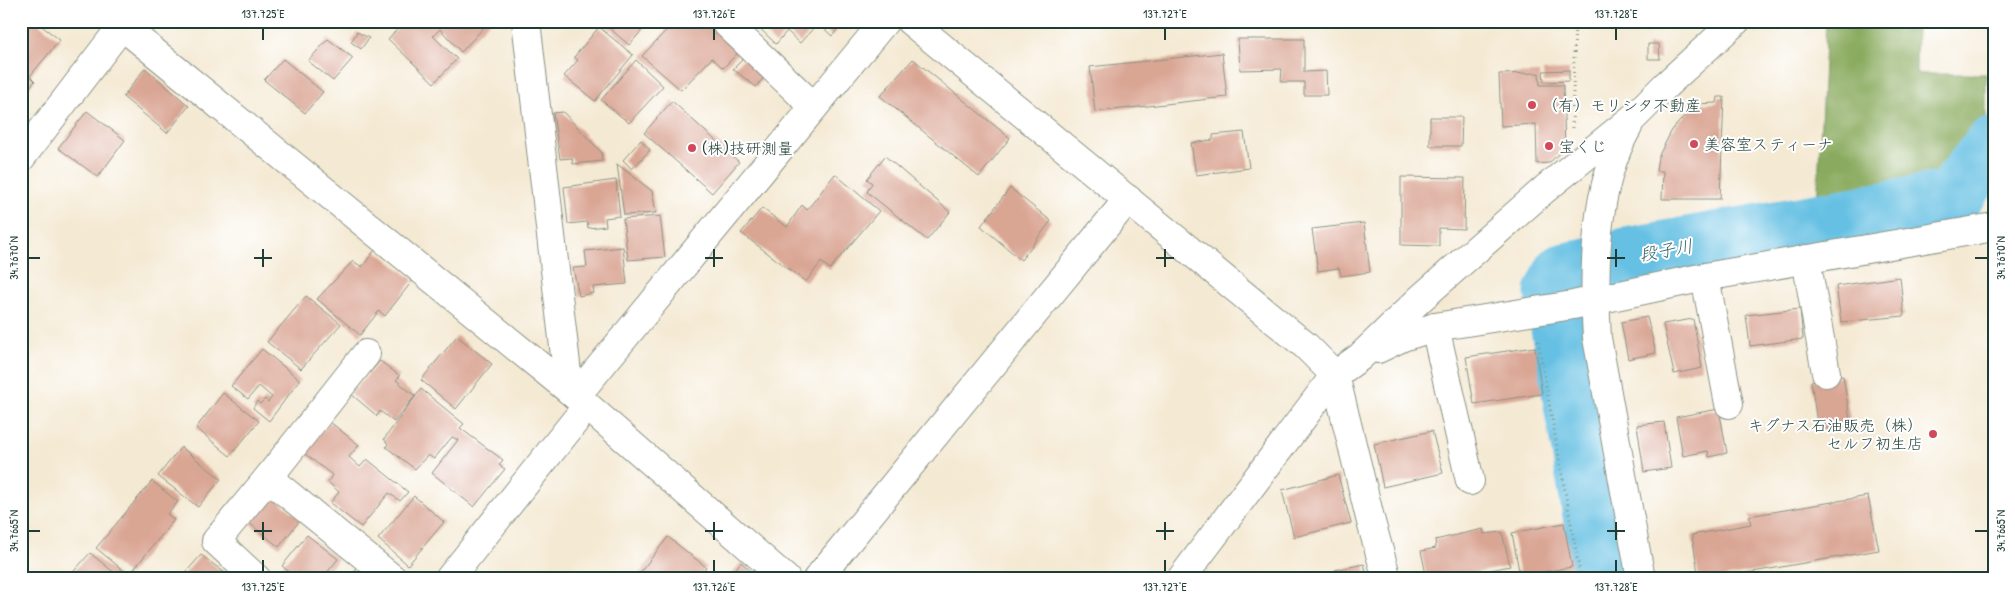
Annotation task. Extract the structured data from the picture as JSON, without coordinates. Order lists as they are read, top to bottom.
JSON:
{
  "water": ["段子川"],
  "places": [
    "（有）モリシタ不動産",
    "美容室スティーナ",
    "宝くじ",
    "(株)技研測量",
    "キグナス石油販売（株） セルフ初生店"
  ],
  "coordinates": [
    "137.725°E",
    "137.726°E",
    "137.727°E",
    "137.728°E",
    "34.7670°N",
    "34.7665°N"
  ]
}
